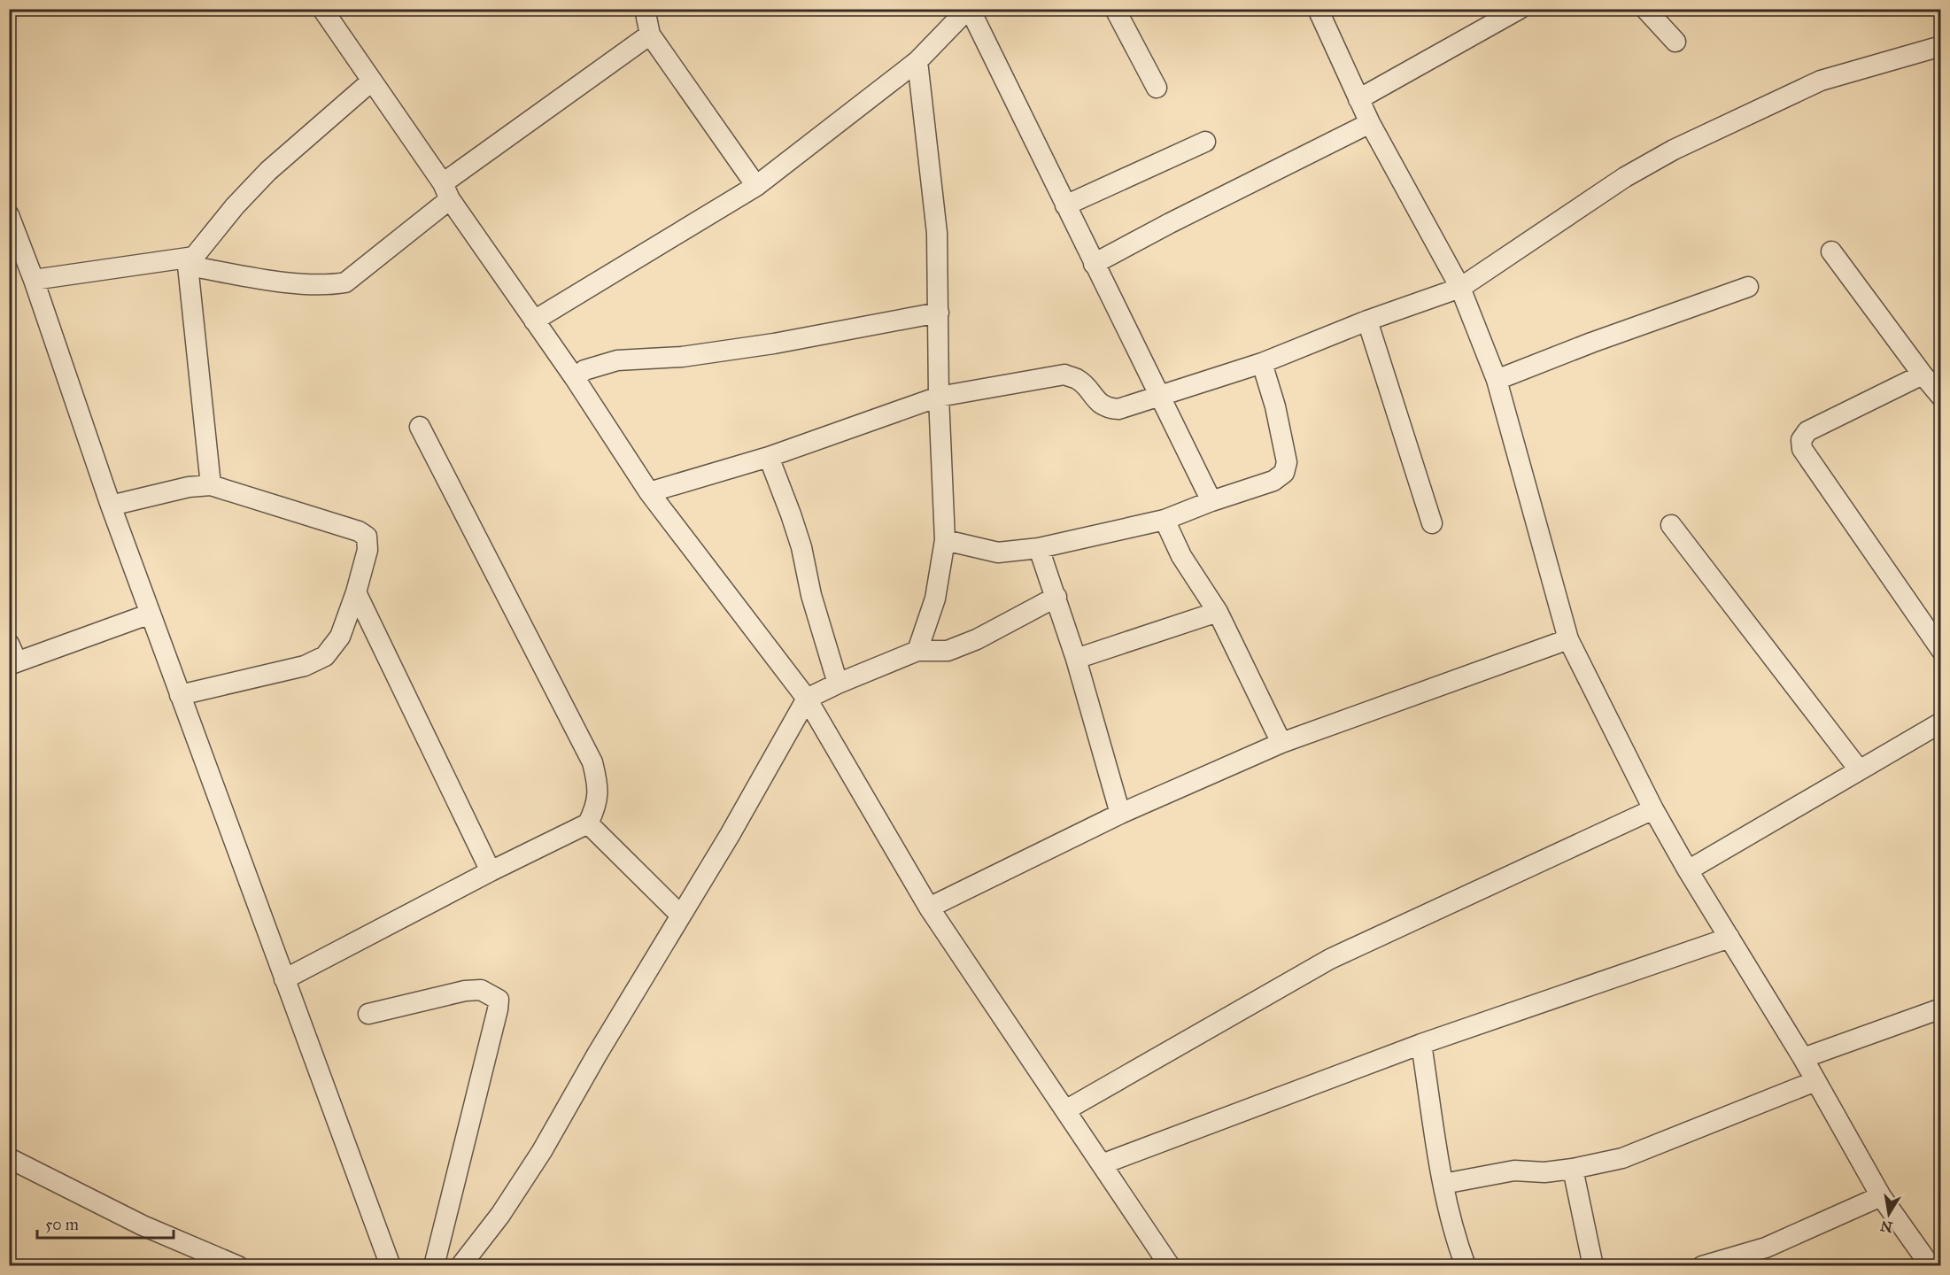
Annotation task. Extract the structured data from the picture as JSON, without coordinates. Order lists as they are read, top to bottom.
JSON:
{
  "scale_bar": "50 m",
  "north": "bottom"
}
